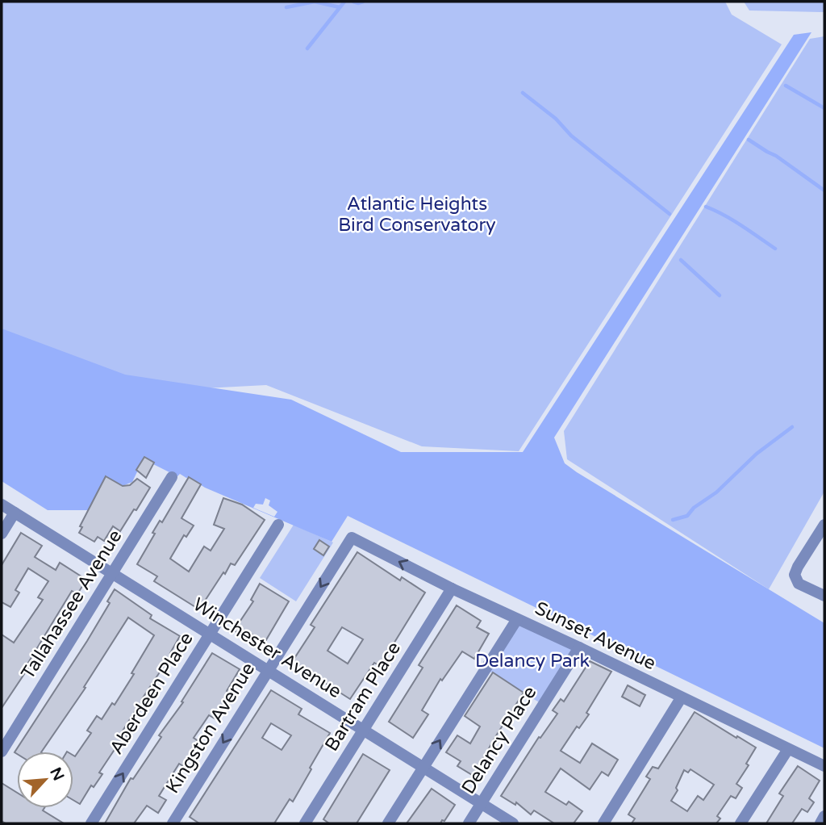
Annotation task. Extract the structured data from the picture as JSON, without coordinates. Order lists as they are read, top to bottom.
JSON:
{
  "streets": {
    "street": [
      "Tallahassee Avenue",
      "Sunset Avenue",
      "Winchester Avenue",
      "Aberdeen Place",
      "Bartram Place",
      "Kingston Avenue",
      "Delancy Place"
    ]
  },
  "crossings": [
    ["Tallahassee Avenue", "Winchester Avenue"],
    ["Sunset Avenue", "Bartram Place"],
    ["Sunset Avenue", "Kingston Avenue"],
    ["Sunset Avenue", "Delancy Place"],
    ["Winchester Avenue", "Aberdeen Place"],
    ["Winchester Avenue", "Bartram Place"],
    ["Winchester Avenue", "Kingston Avenue"],
    ["Winchester Avenue", "Delancy Place"]
  ],
  "one_way": ["Aberdeen Place", "Kingston Avenue"],
  "parks": ["Atlantic Heights Bird Conservatory", "Delancy Park"],
  "north": "top right"
}
